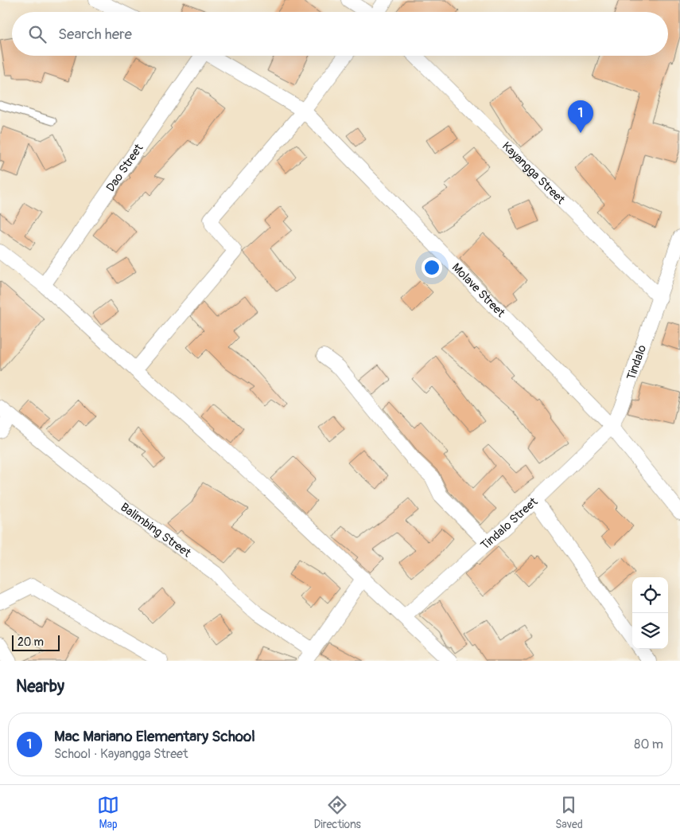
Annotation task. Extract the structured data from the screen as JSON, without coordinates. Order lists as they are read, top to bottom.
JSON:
{
  "streets": {
    "street": [
      "Dao Street",
      "Kayangga Street",
      "Molave Street",
      "Tindalo",
      "Tindalo Street",
      "Balimbing Street"
    ]
  },
  "crossings": [
    ["Kayangga Street", "Tindalo"],
    ["Molave Street", "Tindalo"],
    ["Molave Street", "Tindalo Street"],
    ["Tindalo", "Tindalo Street"]
  ],
  "scale_bar": "20 m",
  "page": {
    "search": "Search here",
    "pins": "1",
    "scale": "20 m",
    "heading": "Nearby",
    "list": [
      {
        "mark": "1",
        "name": "Mac Mariano Elementary School",
        "note": "School · Kayangga Street",
        "value": "80 m"
      }
    ],
    "nav": ["Map", "Directions", "Saved"]
  }
}
